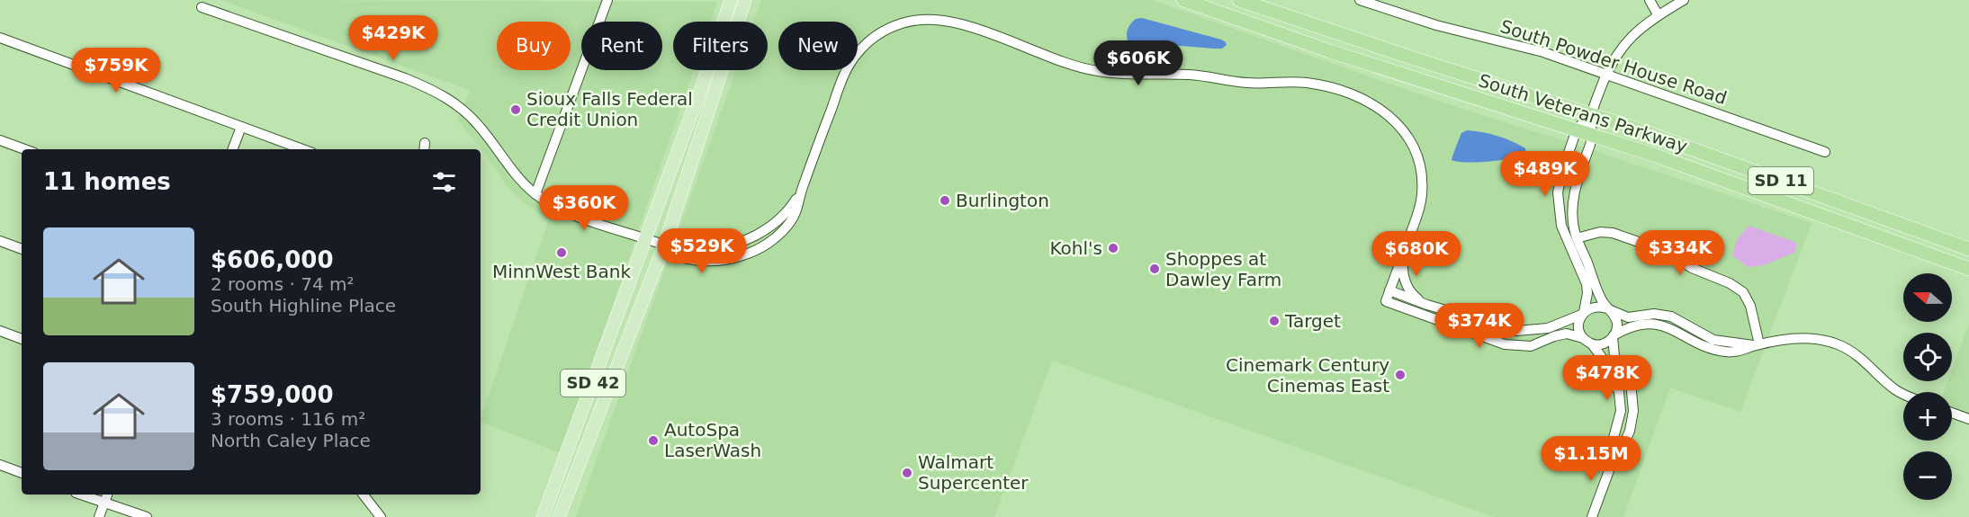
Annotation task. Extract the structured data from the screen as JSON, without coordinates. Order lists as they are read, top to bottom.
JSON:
{
  "streets": {
    "highway": ["South Veterans Parkway", "SD 11"],
    "main road": ["SD 42"],
    "street": ["South Powder House Road"]
  },
  "places": [
    "Sioux Falls Federal Credit Union",
    "Burlington",
    "Kohl's",
    "MinnWest Bank",
    "Shoppes at Dawley Farm",
    "Target",
    "Cinemark Century Cinemas East",
    "AutoSpa LaserWash",
    "Walmart Supercenter"
  ],
  "north": "left",
  "page": {
    "price": [
      "$429K",
      "$606K",
      "$759K",
      "$489K",
      "$360K",
      "$529K",
      "$334K",
      "$680K",
      "$374K",
      "$478K",
      "$1.15M"
    ],
    "chip": [
      "Buy",
      "Rent",
      "Filters",
      "New"
    ],
    "heading": "11 homes",
    "list": [
      {
        "name": "$606,000",
        "note": "2 rooms · 74 m² · South Highline Place"
      },
      {
        "name": "$759,000",
        "note": "3 rooms · 116 m² · North Caley Place"
      }
    ],
    "map_buttons": ["+", "−"]
  }
}
